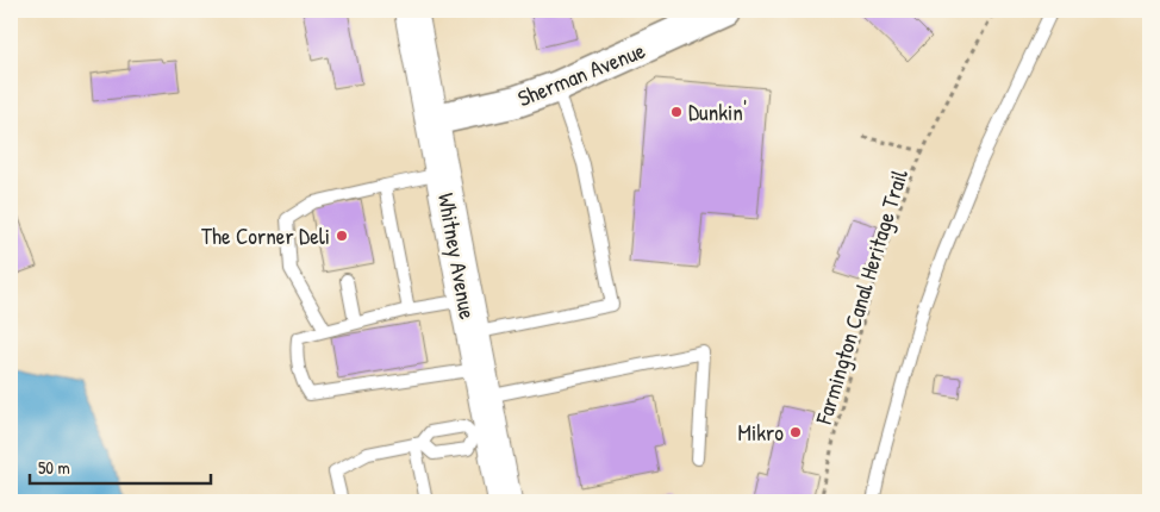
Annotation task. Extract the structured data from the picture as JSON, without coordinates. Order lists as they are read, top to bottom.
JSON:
{
  "streets": {
    "highway": ["Whitney Avenue"],
    "main road": ["Sherman Avenue"],
    "path": ["Farmington Canal Heritage Trail"]
  },
  "crossings": [
    ["Sherman Avenue", "Whitney Avenue"]
  ],
  "places": ["Dunkin'", "The Corner Deli", "Mikro"],
  "scale_bar": "50 m"
}
